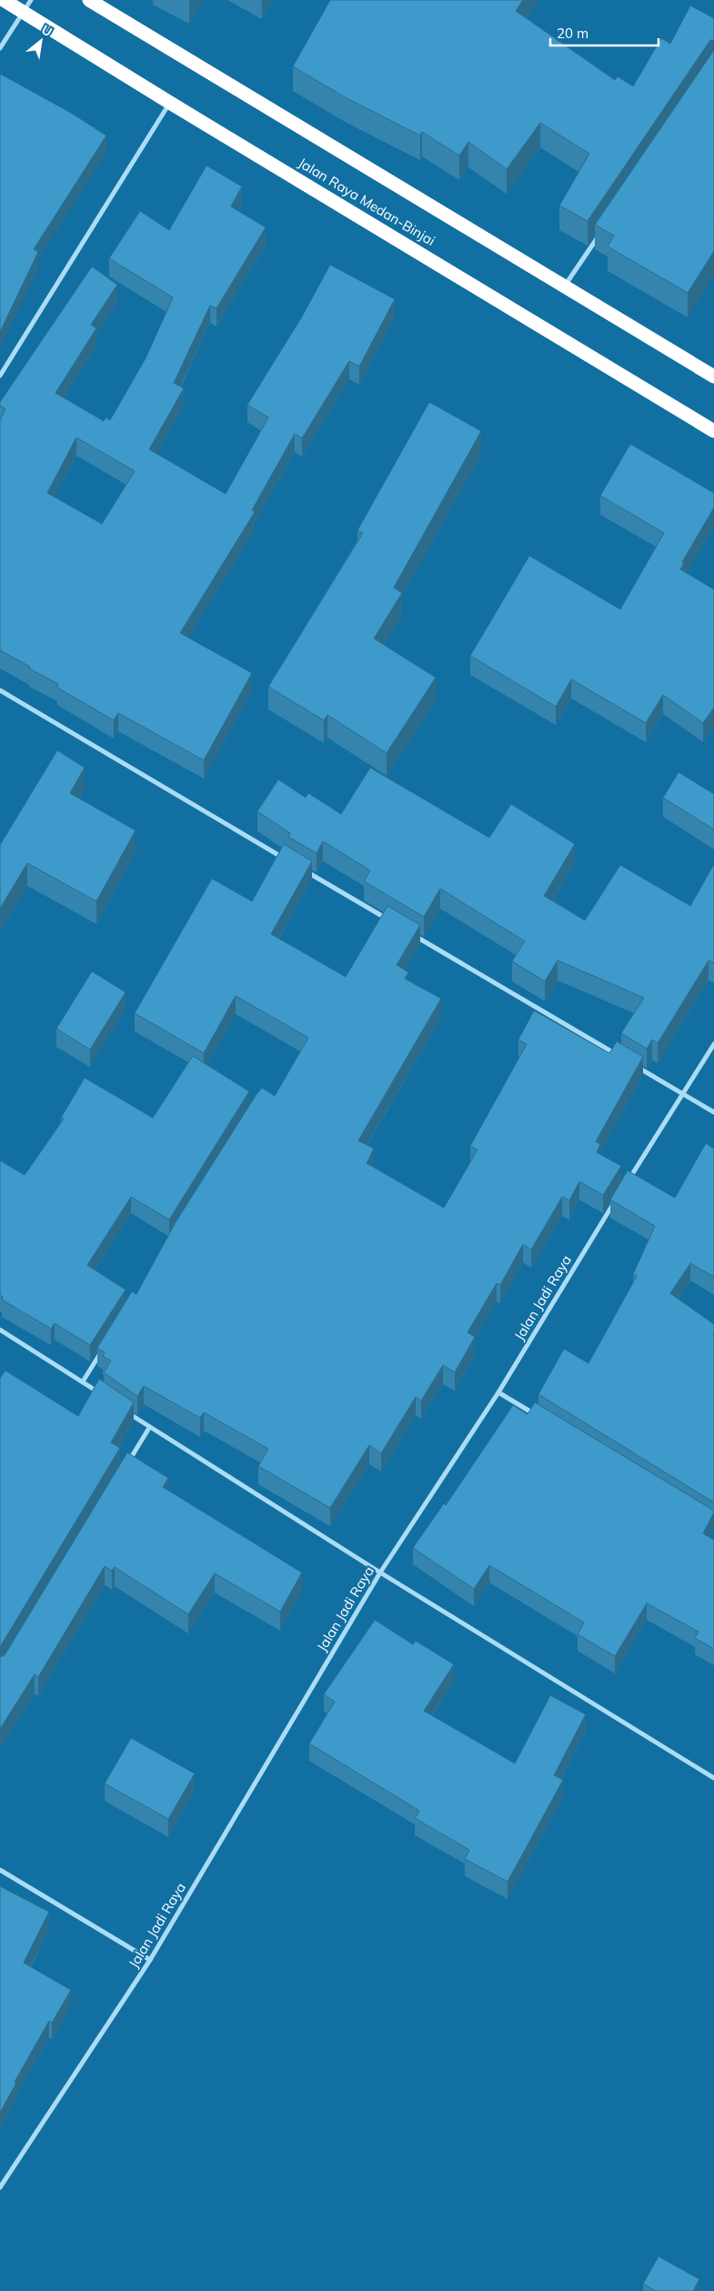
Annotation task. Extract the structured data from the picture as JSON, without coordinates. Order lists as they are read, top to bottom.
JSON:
{
  "streets": {
    "highway": ["Jalan Raya Medan-Binjai"],
    "street": ["Jalan Jadi Raya"]
  },
  "scale_bar": "20 m",
  "north": "top right"
}
